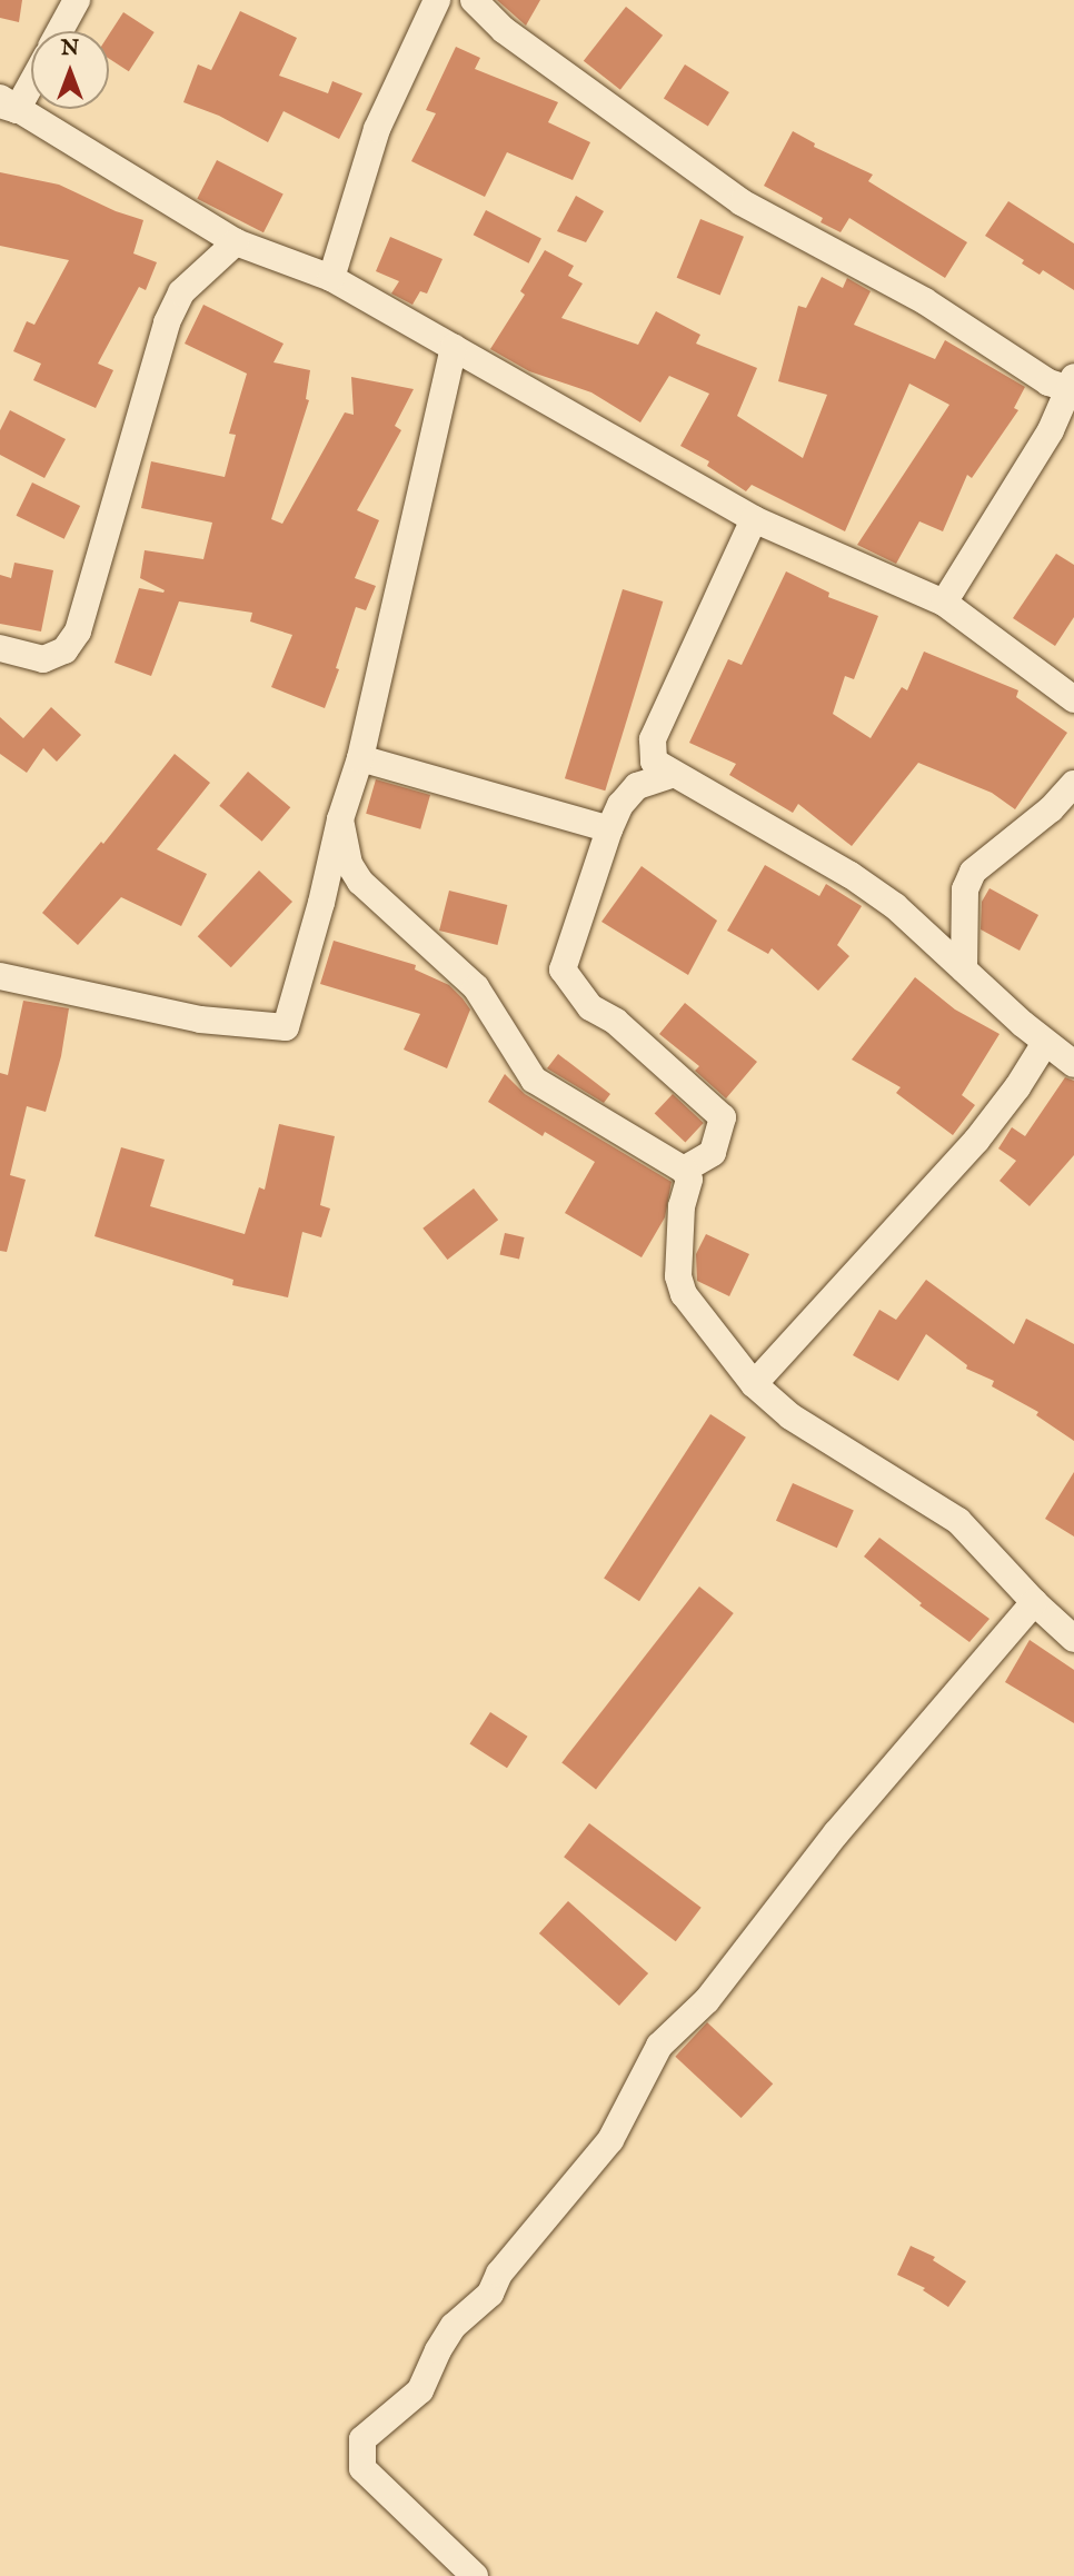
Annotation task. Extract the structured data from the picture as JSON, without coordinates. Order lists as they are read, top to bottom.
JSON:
{
  "north": "top"
}
